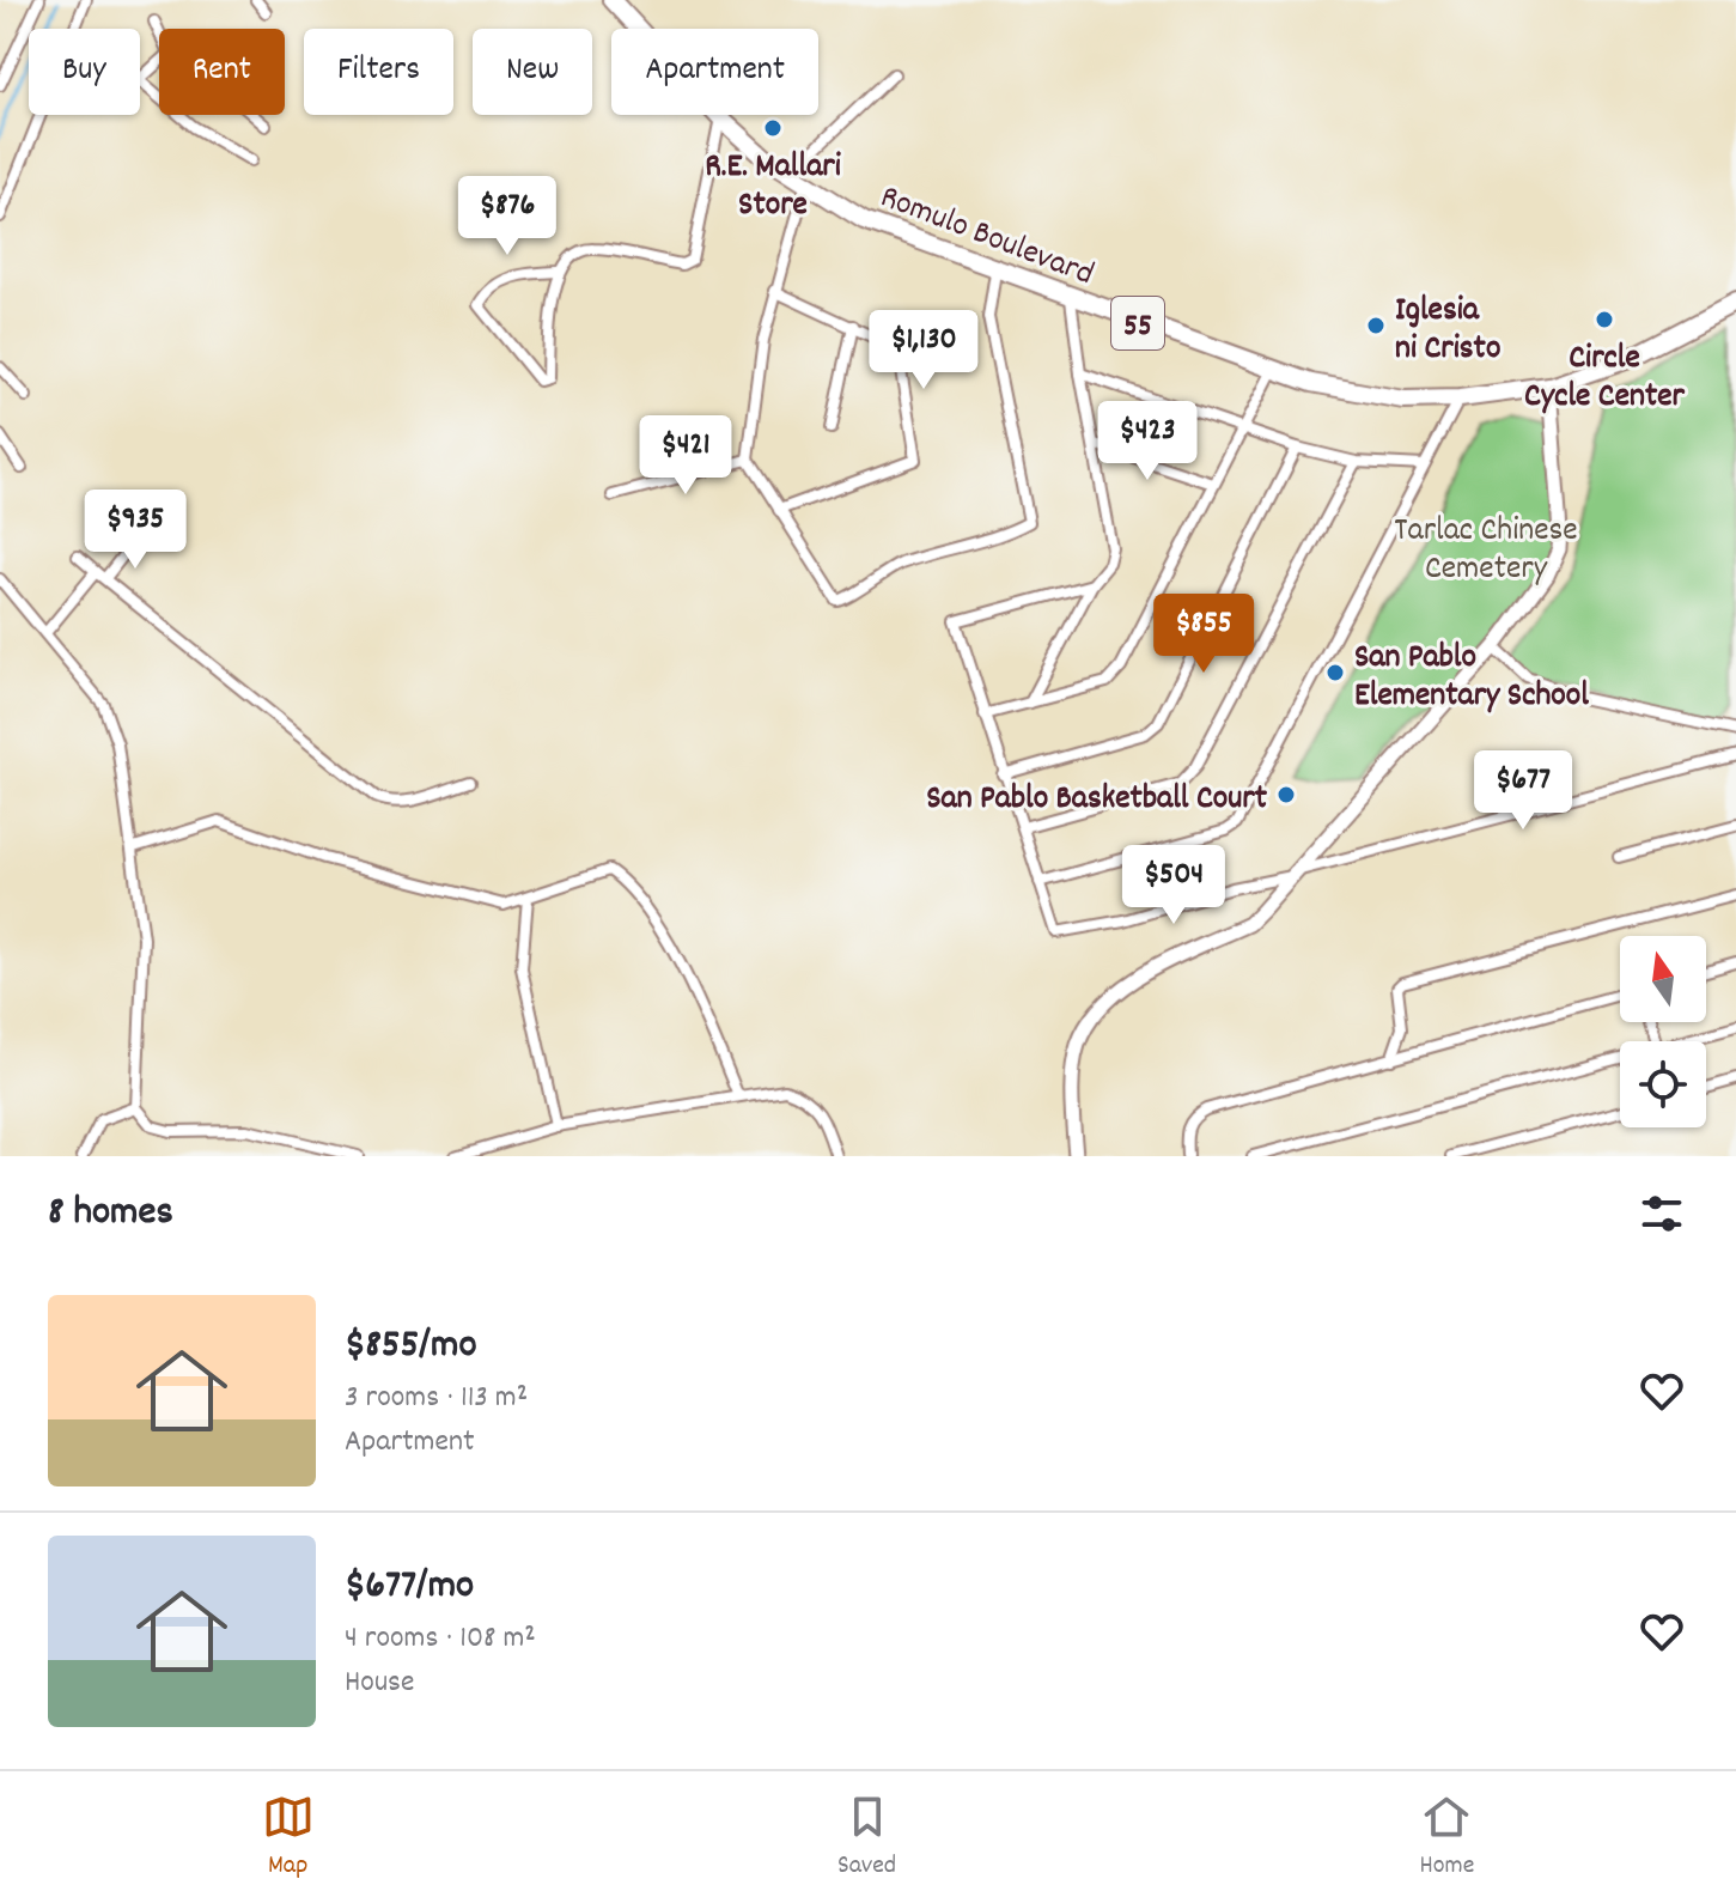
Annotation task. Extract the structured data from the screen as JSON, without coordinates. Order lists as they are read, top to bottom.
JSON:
{
  "streets": {
    "highway": ["Romulo Boulevard", "55"]
  },
  "parks": ["Tarlac Chinese Cemetery"],
  "places": [
    "R.E. Mallari Store",
    "Circle Cycle Center",
    "Iglesia ni Cristo",
    "San Pablo Elementary School",
    "San Pablo Basketball Court"
  ],
  "north": "top",
  "page": {
    "chip": [
      "Buy",
      "Rent",
      "Filters",
      "New",
      "Apartment"
    ],
    "price": [
      "$876",
      "$1,130",
      "$423",
      "$421",
      "$935",
      "$855",
      "$677",
      "$504"
    ],
    "heading": "8 homes",
    "list": [
      {
        "name": "$855/mo",
        "note": "3 rooms · 113 m² · Apartment"
      },
      {
        "name": "$677/mo",
        "note": "4 rooms · 108 m² · House"
      }
    ],
    "tabs": ["Map", "Saved", "Home"]
  }
}
